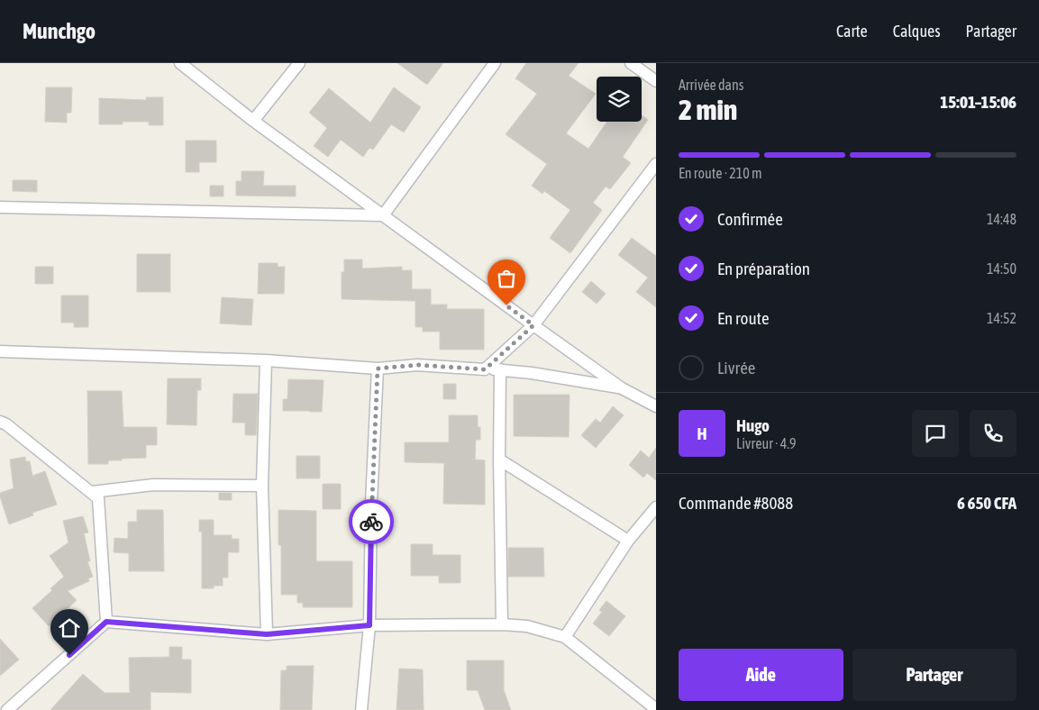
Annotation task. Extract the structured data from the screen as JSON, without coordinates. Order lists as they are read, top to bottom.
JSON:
{
  "page": {
    "header": "Munchgo",
    "nav": ["Carte", "Calques", "Partager"],
    "heading": ["2 min", "Arrivée dans", "15:01–15:06"],
    "panel": [
      "Hugo",
      "Livreur · 4.9",
      "Commande #8088",
      "6 650 CFA"
    ],
    "bar": "En route · 210 m",
    "list": [
      ["Confirmée", "14:48"],
      ["En préparation", "14:50"],
      ["En route", "14:52"],
      "Livrée"
    ],
    "round": "H",
    "buttons": ["Aide", "Partager"]
  }
}
